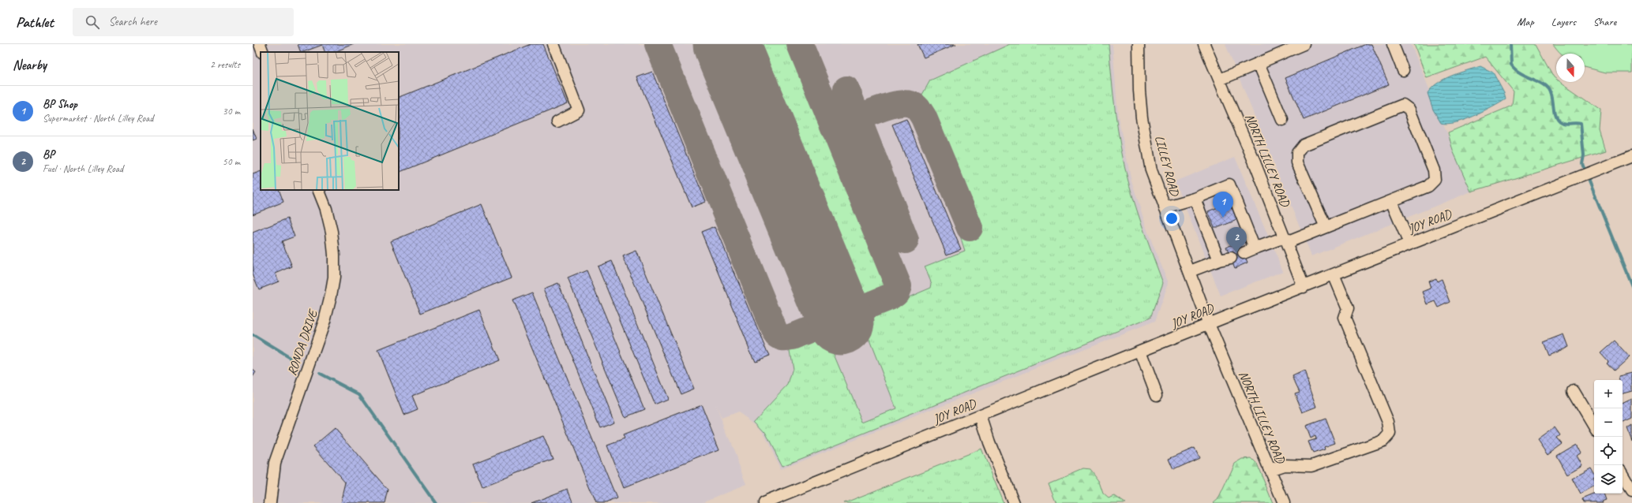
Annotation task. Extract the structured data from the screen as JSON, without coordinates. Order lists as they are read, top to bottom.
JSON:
{
  "streets": {
    "street": [
      "NORTH LILLEY ROAD",
      "LILLEY ROAD",
      "JOY ROAD",
      "RONDA DRIVE"
    ]
  },
  "crossings": [
    ["NORTH LILLEY ROAD", "LILLEY ROAD"],
    ["NORTH LILLEY ROAD", "JOY ROAD"],
    ["LILLEY ROAD", "JOY ROAD"]
  ],
  "north": "bottom",
  "page": {
    "header": "Pathlet",
    "search": "Search here",
    "nav": ["Map", "Layers", "Share"],
    "heading": ["Nearby", "2 results"],
    "list": [
      {
        "mark": "1",
        "name": "BP Shop",
        "note": "Supermarket · North Lilley Road",
        "value": "30 m"
      },
      {
        "mark": "2",
        "name": "BP",
        "note": "Fuel · North Lilley Road",
        "value": "50 m"
      }
    ],
    "pins": ["1", "2"],
    "map_buttons": ["+", "−"]
  }
}
